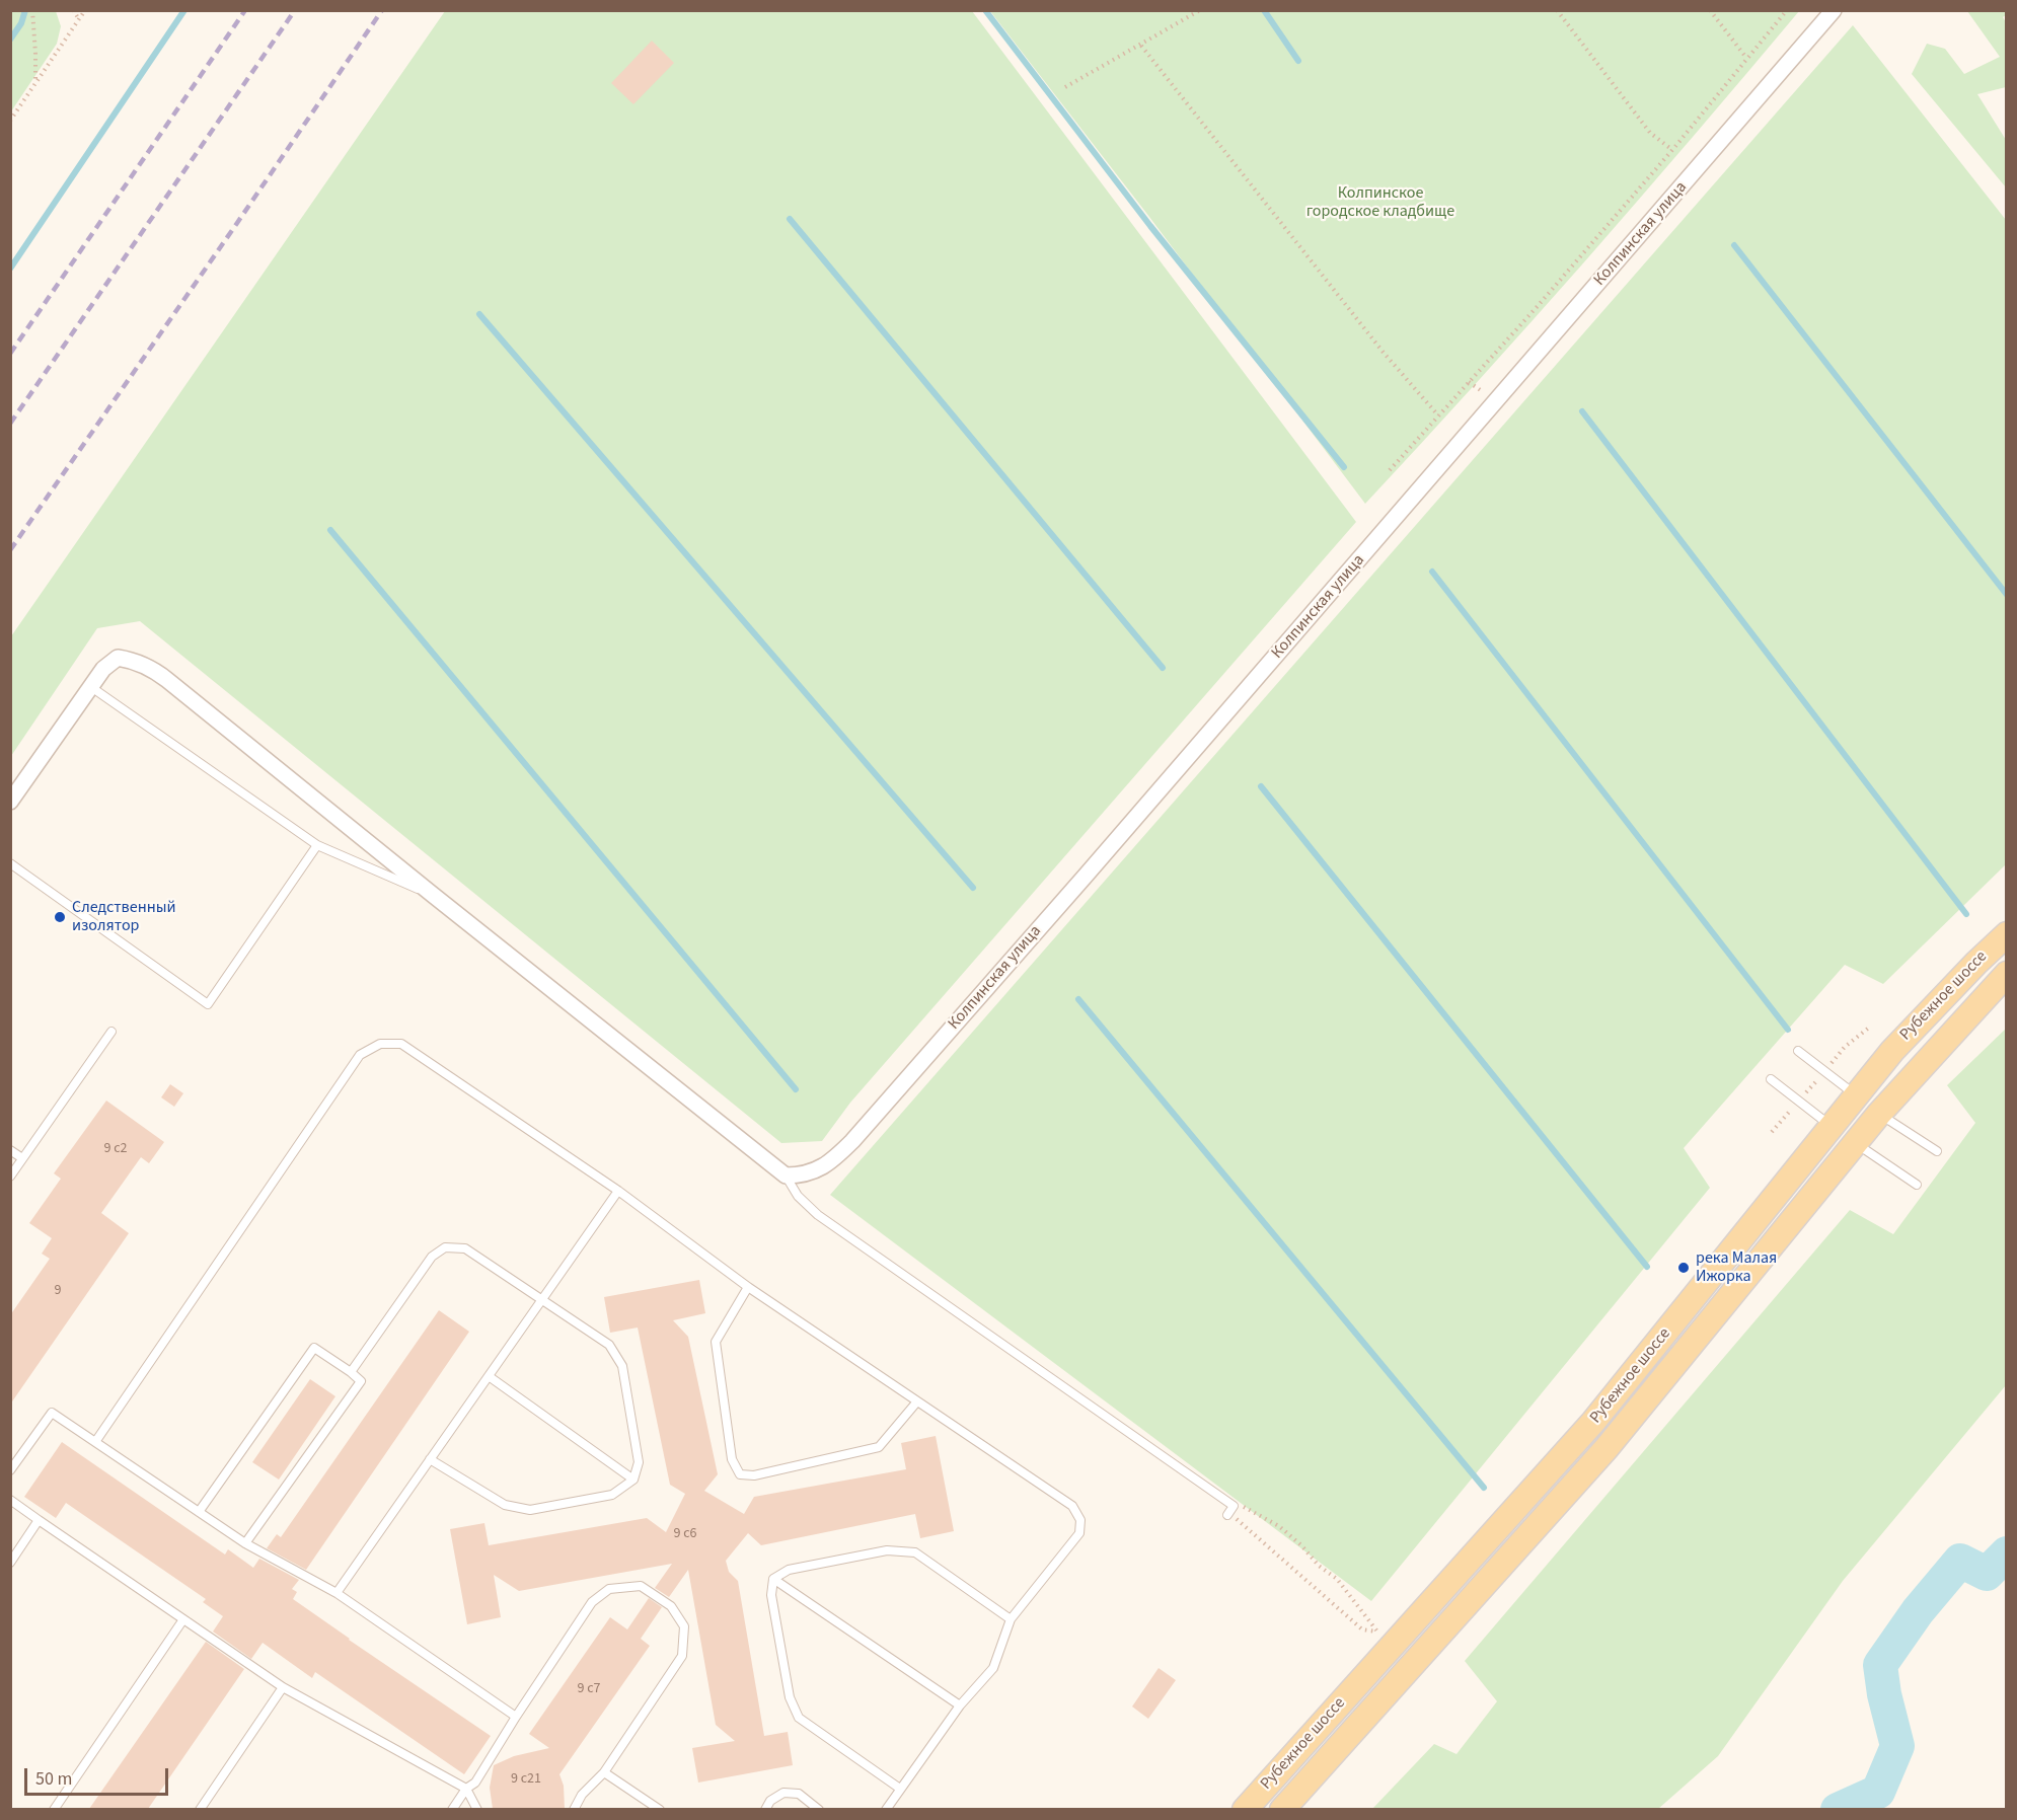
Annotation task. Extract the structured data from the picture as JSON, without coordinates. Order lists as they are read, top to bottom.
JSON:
{
  "streets": {
    "main road": ["Рубежное шоссе"],
    "street": ["Колпинская улица"]
  },
  "parks": ["Колпинское городское кладбище"],
  "places": ["Следственный изолятор", "река Малая Ижорка"],
  "house_numbers": [
    "9 с2",
    "9",
    "9 с6",
    "9 с7",
    "9 с21"
  ],
  "scale_bar": "50 m"
}
